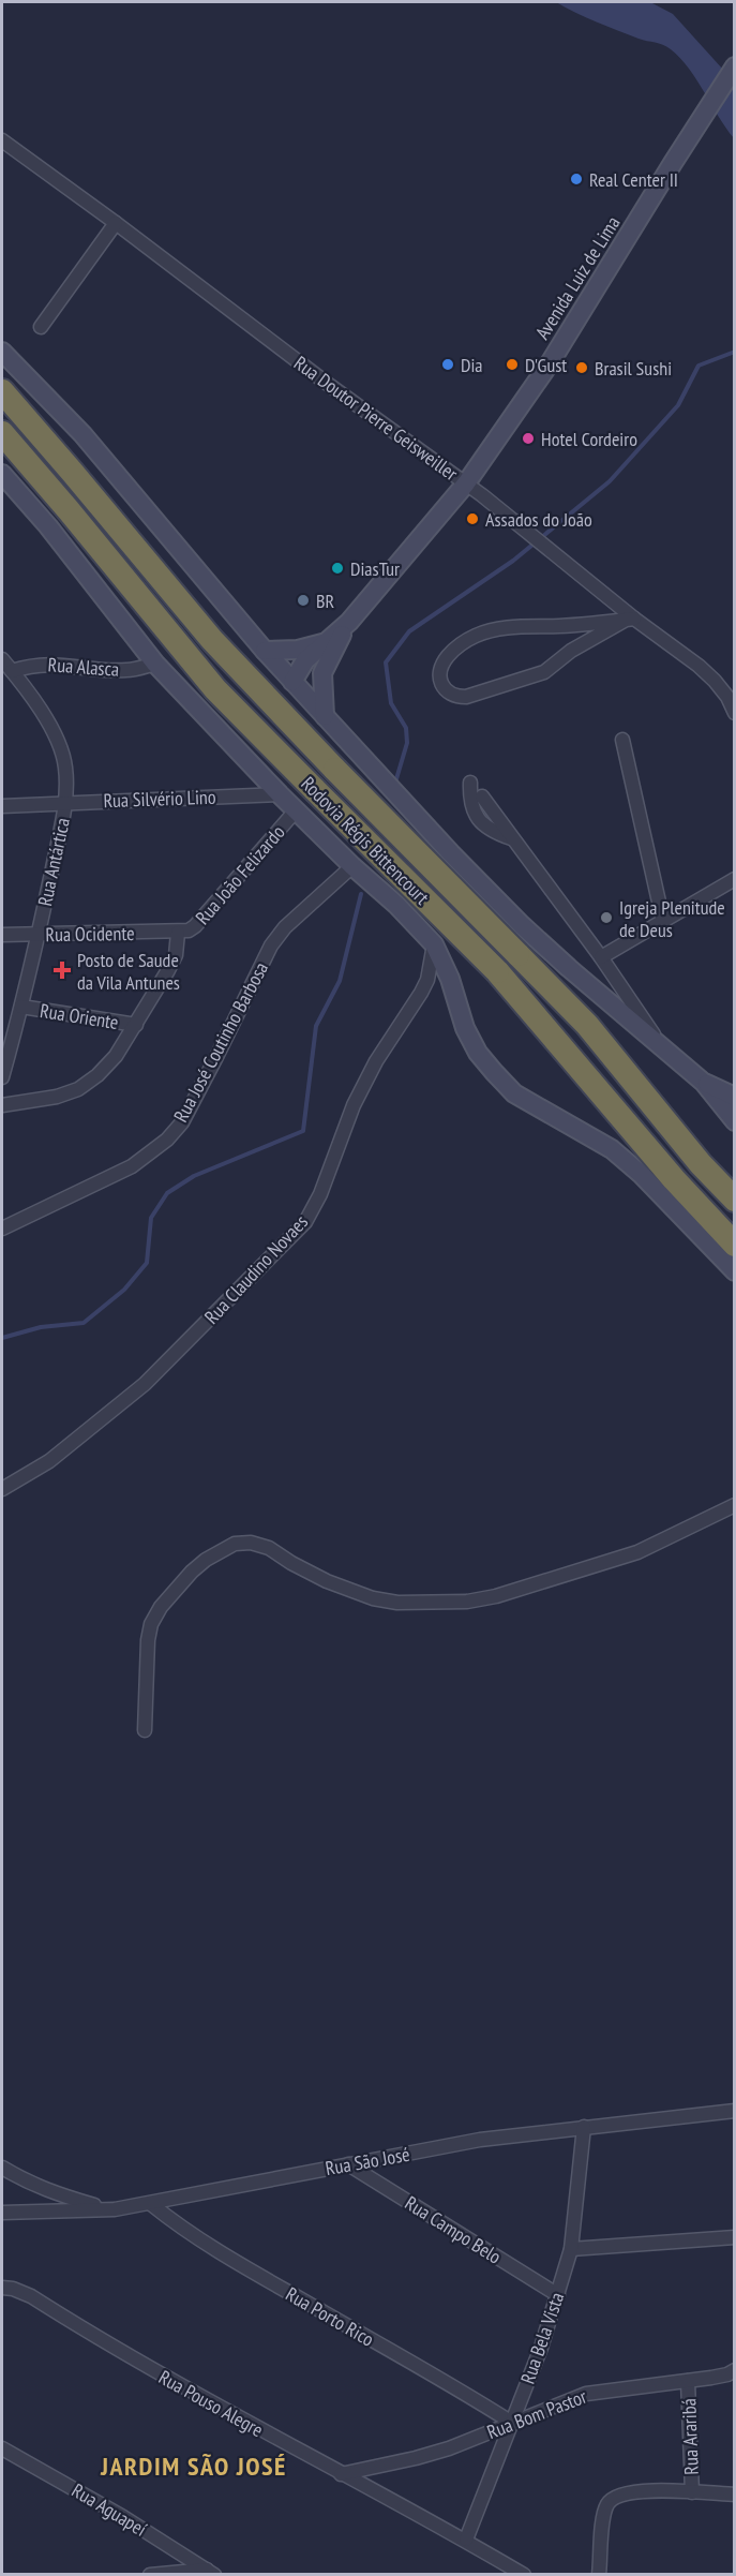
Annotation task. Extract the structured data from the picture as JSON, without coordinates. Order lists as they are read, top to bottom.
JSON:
{
  "streets": {
    "highway": ["Rodovia Régis Bittencourt"],
    "street": [
      "Avenida Luiz de Lima",
      "Rua Doutor Pierre Geisweiller",
      "Rua Alasca",
      "Rua Silvério Lino",
      "Rua Antártica",
      "Rua João Felizardo",
      "Rua Ocidente",
      "Rua Oriente",
      "Rua José Coutinho Barbosa",
      "Rua Claudino Novaes",
      "Rua São José",
      "Rua Campo Belo",
      "Rua Porto Rico",
      "Rua Bela Vista",
      "Rua Pouso Alegre",
      "Rua Bom Pastor",
      "Rua Araribá",
      "Rua Aguapeí"
    ]
  },
  "crossings": [
    ["Avenida Luiz de Lima", "Rua Doutor Pierre Geisweiller"],
    ["Rua Alasca", "Rua Antártica"],
    ["Rua Silvério Lino", "Rua Antártica"],
    ["Rua Antártica", "Rua Ocidente"],
    ["Rua Antártica", "Rua Oriente"],
    ["Rua João Felizardo", "Rua Ocidente"],
    ["Rua João Felizardo", "Rua Oriente"],
    ["Rua São José", "Rua Campo Belo"],
    ["Rua São José", "Rua Porto Rico"],
    ["Rua São José", "Rua Bela Vista"],
    ["Rua Campo Belo", "Rua Bela Vista"],
    ["Rua Porto Rico", "Rua Bela Vista"],
    ["Rua Porto Rico", "Rua Bom Pastor"],
    ["Rua Bela Vista", "Rua Pouso Alegre"],
    ["Rua Bela Vista", "Rua Bom Pastor"],
    ["Rua Pouso Alegre", "Rua Bom Pastor"],
    ["Rua Bom Pastor", "Rua Araribá"]
  ],
  "districts": ["JARDIM SÃO JOSÉ"],
  "places": {
    "other": [
      "Real Center II",
      "Dia",
      "D'Gust",
      "Brasil Sushi",
      "Hotel Cordeiro",
      "Assados do João",
      "DiasTur",
      "BR",
      "Igreja Plenitude de Deus"
    ],
    "health": ["Posto de Saude da Vila Antunes"]
  }
}
